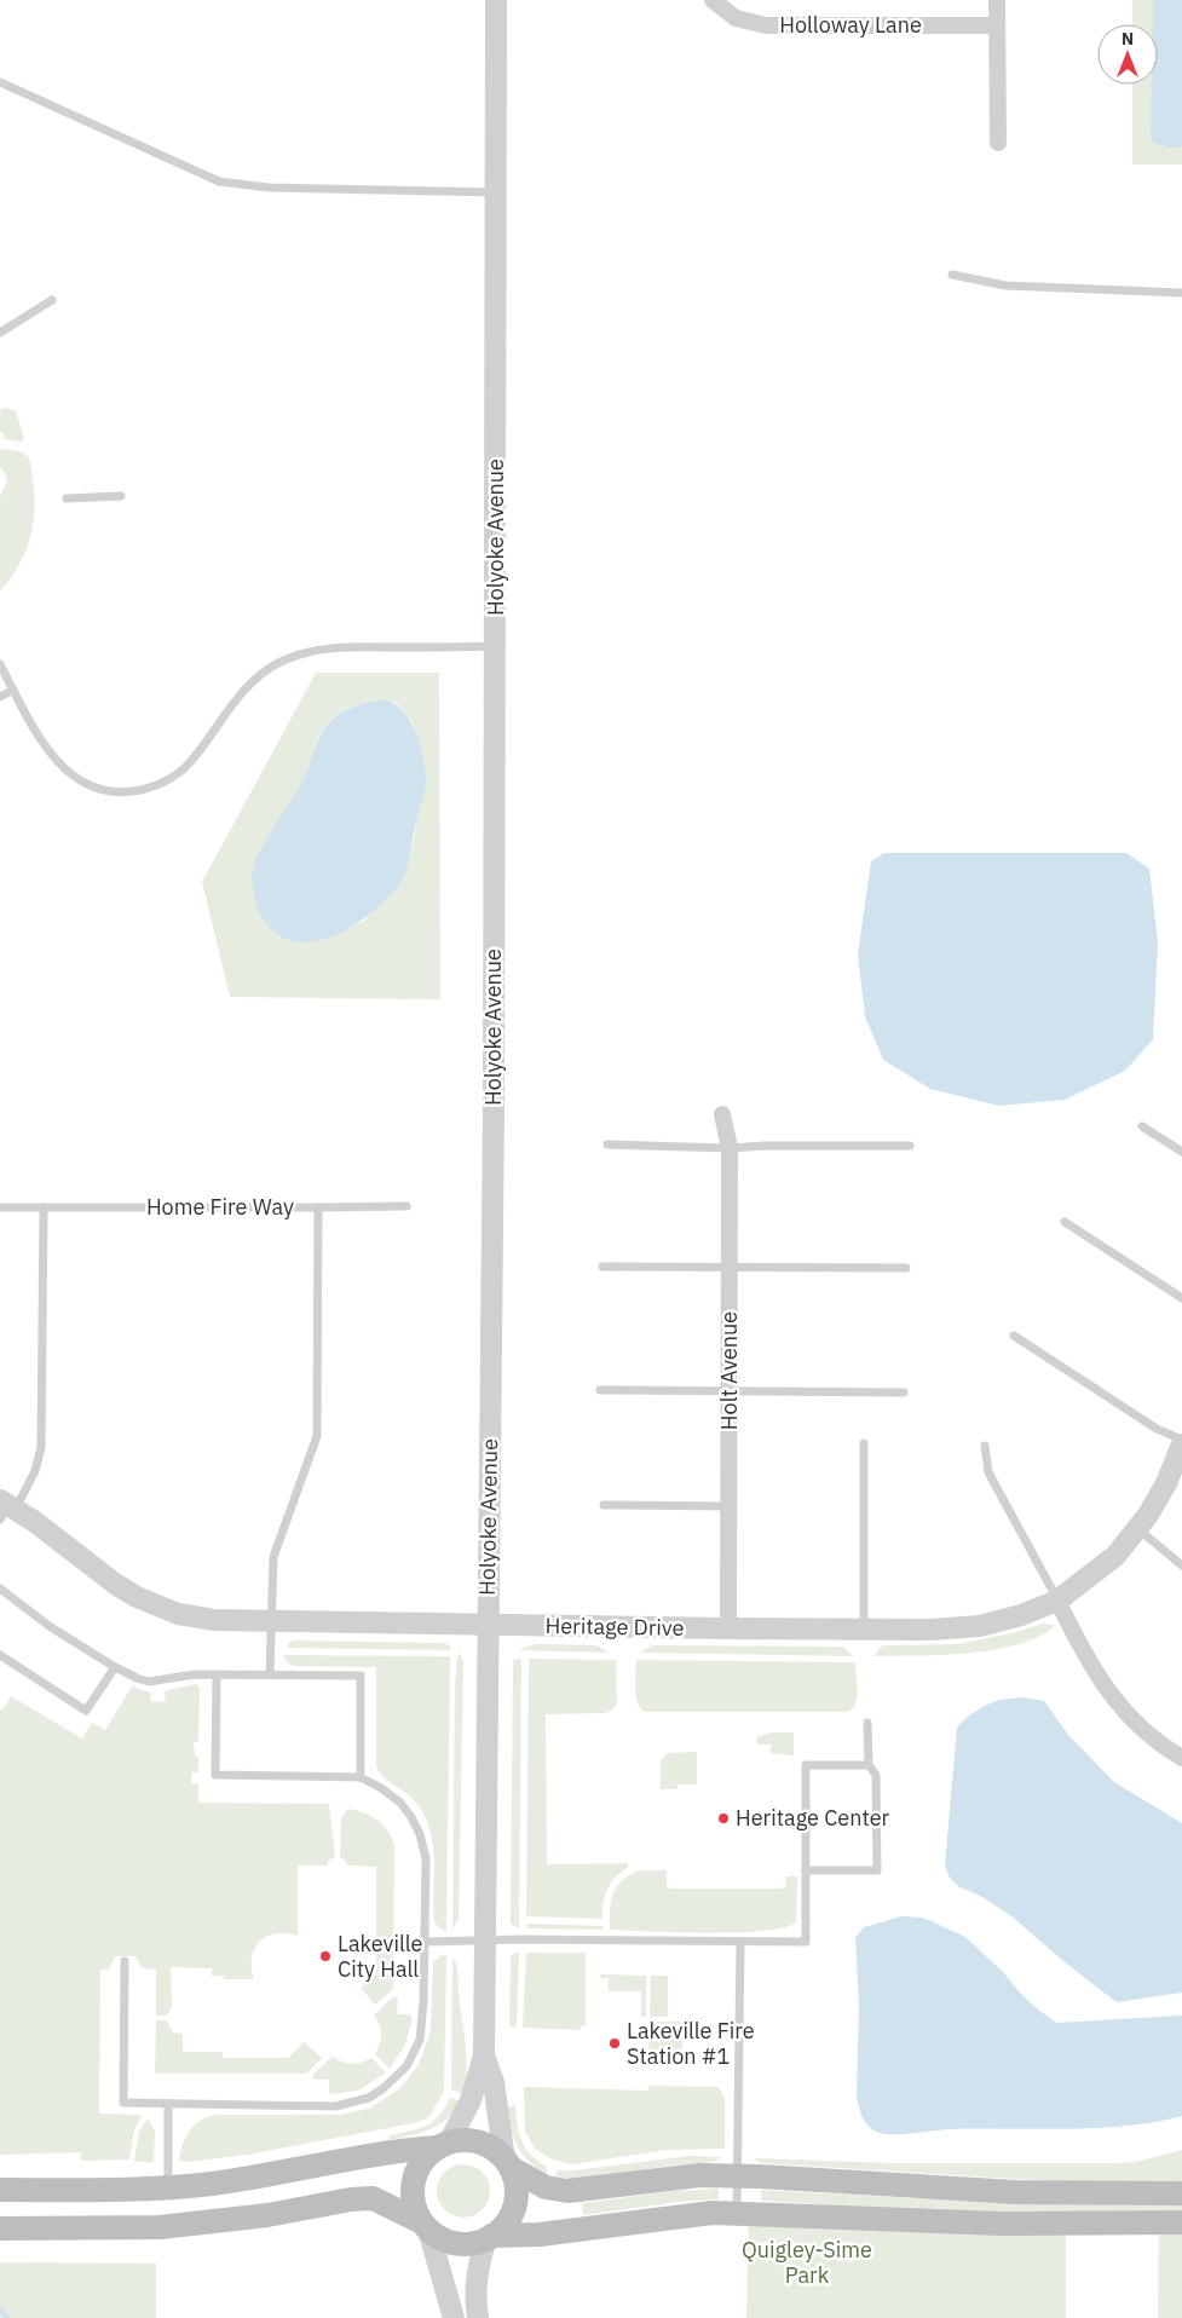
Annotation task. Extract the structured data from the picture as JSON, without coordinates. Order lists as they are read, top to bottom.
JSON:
{
  "streets": {
    "street": [
      "Holloway Lane",
      "Holyoke Avenue",
      "Holt Avenue",
      "Heritage Drive"
    ],
    "lane": ["Home Fire Way"]
  },
  "crossings": [
    ["Holyoke Avenue", "Heritage Drive"],
    ["Home Fire Way", "Heritage Drive"],
    ["Holt Avenue", "Heritage Drive"]
  ],
  "parks": ["Quigley-Sime Park"],
  "places": ["Heritage Center", "Lakeville City Hall", "Lakeville Fire Station #1"],
  "north": "top"
}
